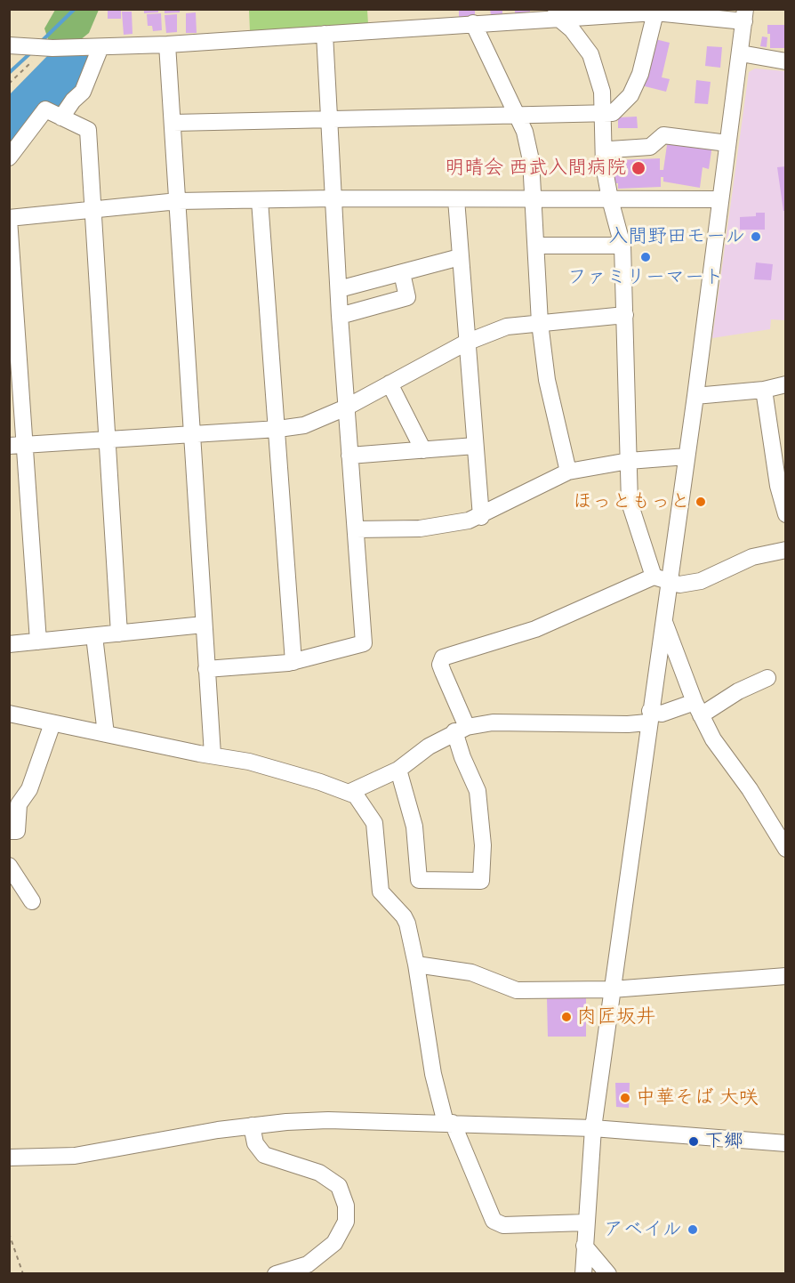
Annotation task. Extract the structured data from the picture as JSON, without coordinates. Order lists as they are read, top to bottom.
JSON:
{
  "places": [
    "明晴会 西武入間病院",
    "入間野田モール",
    "ファミリーマート",
    "ほっともっと",
    "肉匠坂井",
    "中華そば 大咲",
    "下郷",
    "アベイル"
  ]
}
